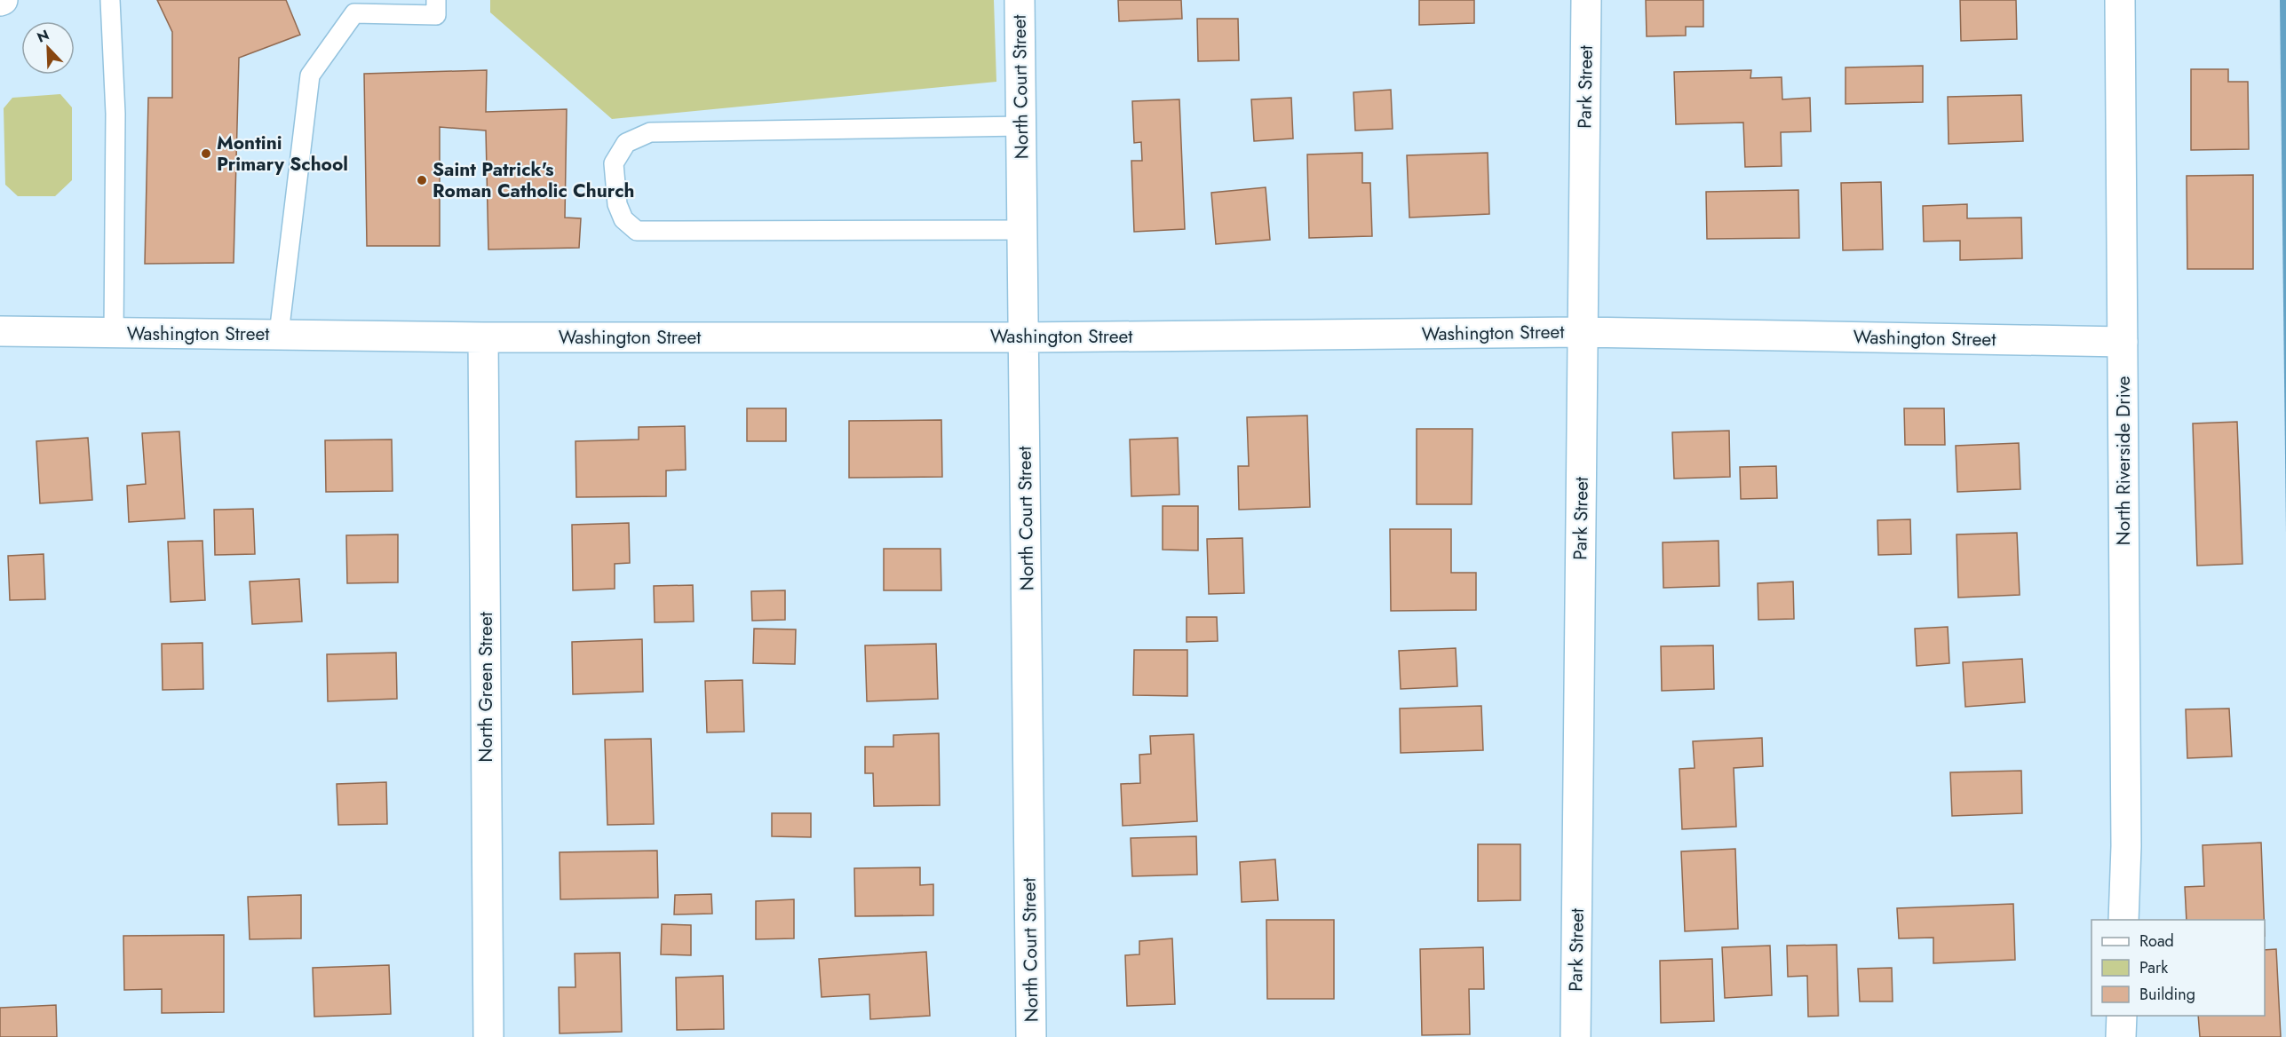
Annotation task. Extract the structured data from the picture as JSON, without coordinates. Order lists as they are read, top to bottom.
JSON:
{
  "streets": {
    "street": [
      "North Court Street",
      "Park Street",
      "Washington Street",
      "North Riverside Drive",
      "North Green Street"
    ]
  },
  "crossings": [
    ["North Court Street", "Washington Street"],
    ["Park Street", "Washington Street"],
    ["Washington Street", "North Riverside Drive"],
    ["Washington Street", "North Green Street"]
  ],
  "places": ["Montini Primary School", "Saint Patrick's Roman Catholic Church"],
  "legend": ["Road", "Park", "Building"],
  "north": "top left"
}
